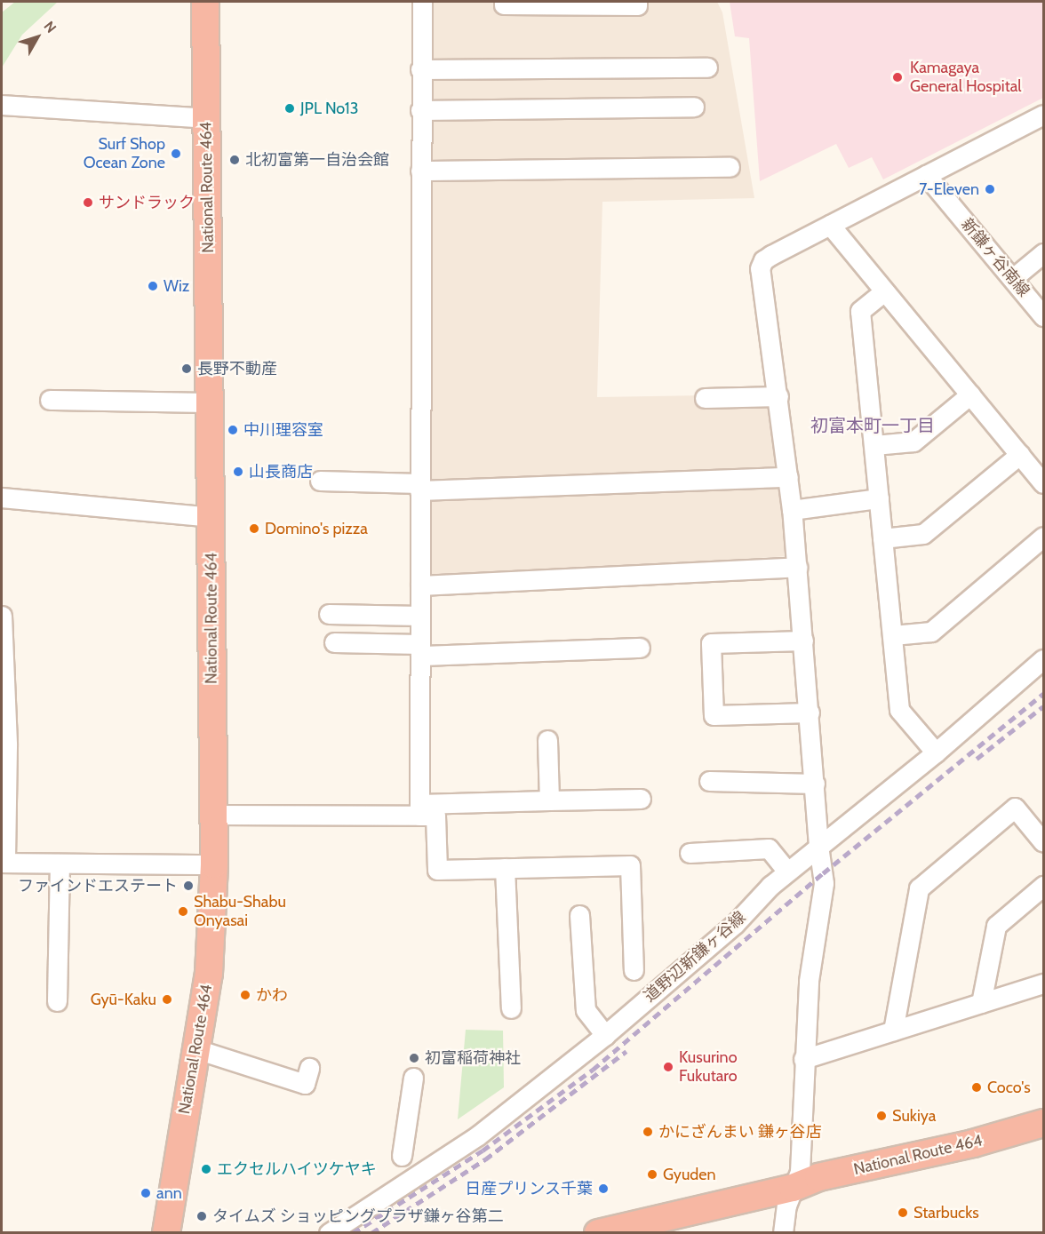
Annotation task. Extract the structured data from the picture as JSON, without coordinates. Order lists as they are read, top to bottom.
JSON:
{
  "streets": {
    "highway": ["National Route 464"],
    "street": ["新鎌ヶ谷南線", "道野辺新鎌ヶ谷線"]
  },
  "districts": ["初富本町一丁目"],
  "places": [
    "Kamagaya General Hospital",
    "JPL No13",
    "Surf Shop Ocean Zone",
    "北初富第一自治会館",
    "7-Eleven",
    "サンドラック",
    "Wiz",
    "長野不動産",
    "中川理容室",
    "山長商店",
    "Domino's pizza",
    "ファインドエステート",
    "Shabu-Shabu Onyasai",
    "かわ",
    "Gyū-Kaku",
    "初富稲荷神社",
    "Kusurino Fukutaro",
    "Coco's",
    "Sukiya",
    "かにざんまい 鎌ヶ谷店",
    "エクセルハイツケヤキ",
    "Gyuden",
    "日産プリンス千葉",
    "ann",
    "Starbucks",
    "タイムズ ショッピングプラザ鎌ヶ谷第二"
  ],
  "north": "top right"
}
